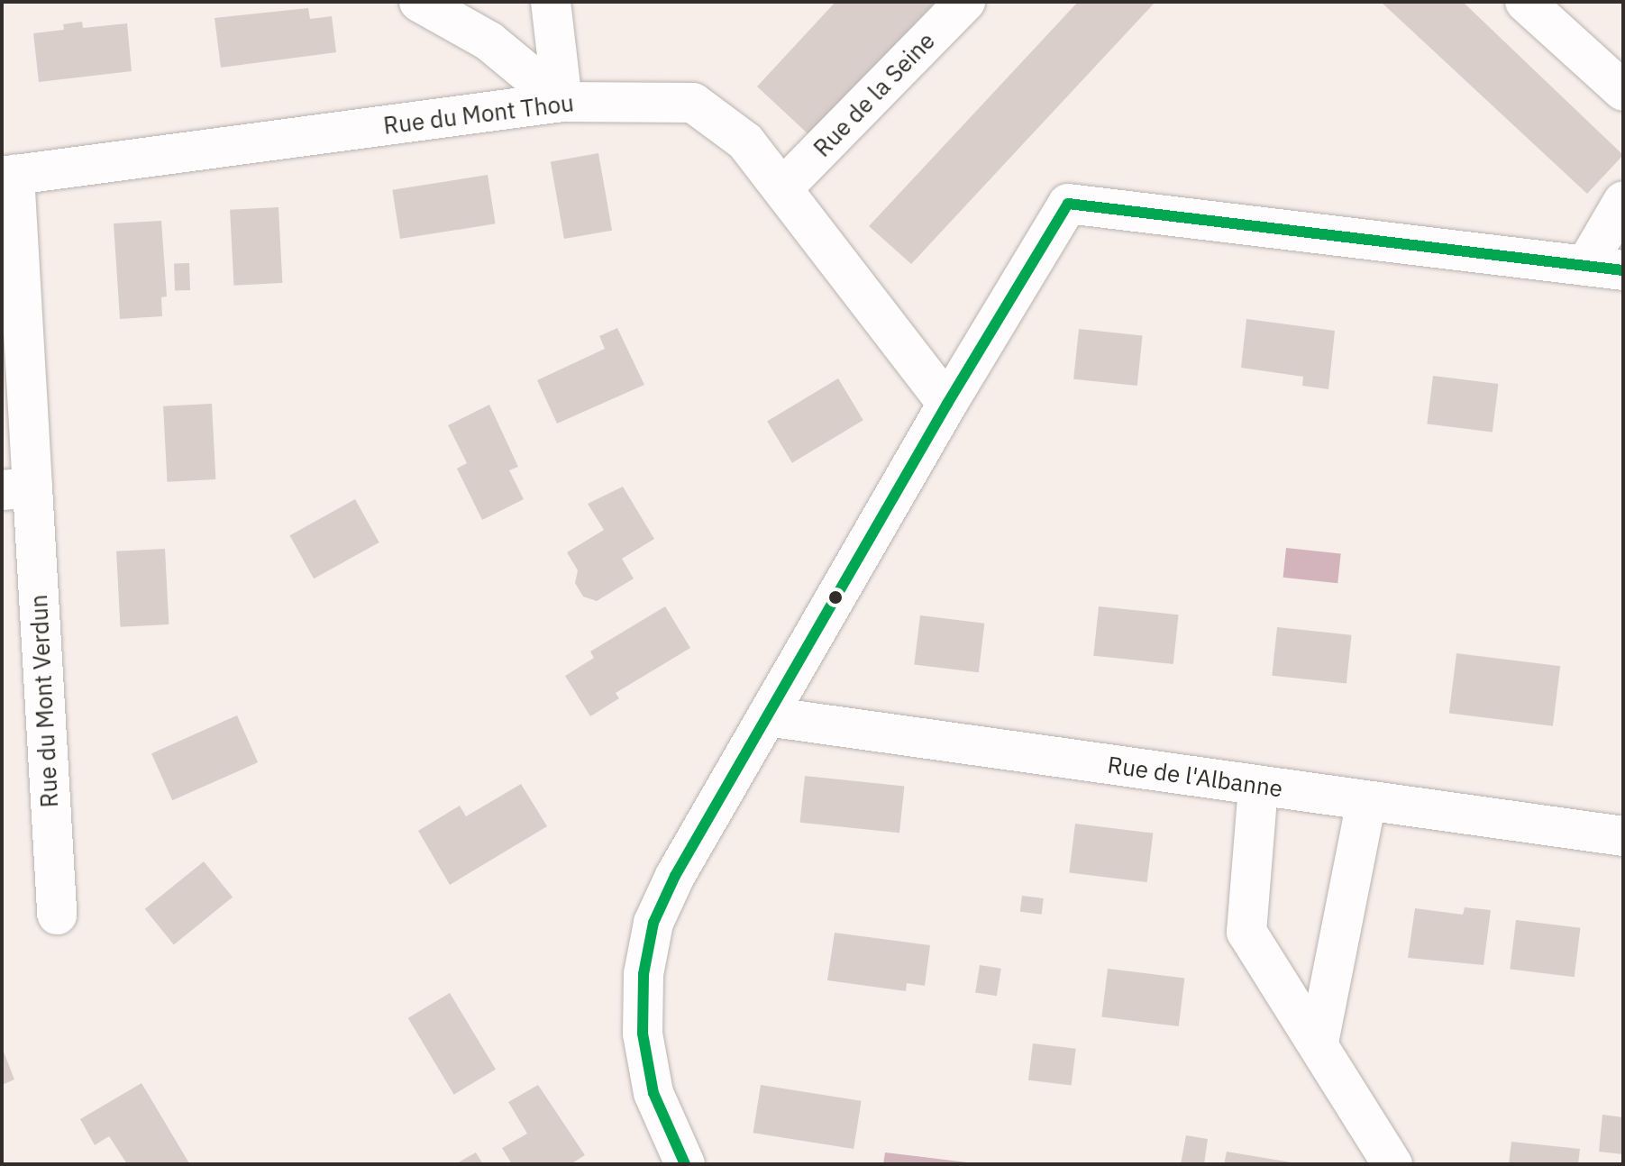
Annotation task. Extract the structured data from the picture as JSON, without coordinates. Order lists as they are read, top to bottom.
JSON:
{
  "streets": {
    "street": [
      "Rue de la Seine",
      "Rue du Mont Thou",
      "Rue du Mont Verdun",
      "Rue de l'Albanne"
    ]
  },
  "crossings": [
    ["Rue de la Seine", "Rue du Mont Thou"],
    ["Rue du Mont Thou", "Rue du Mont Verdun"]
  ]
}
